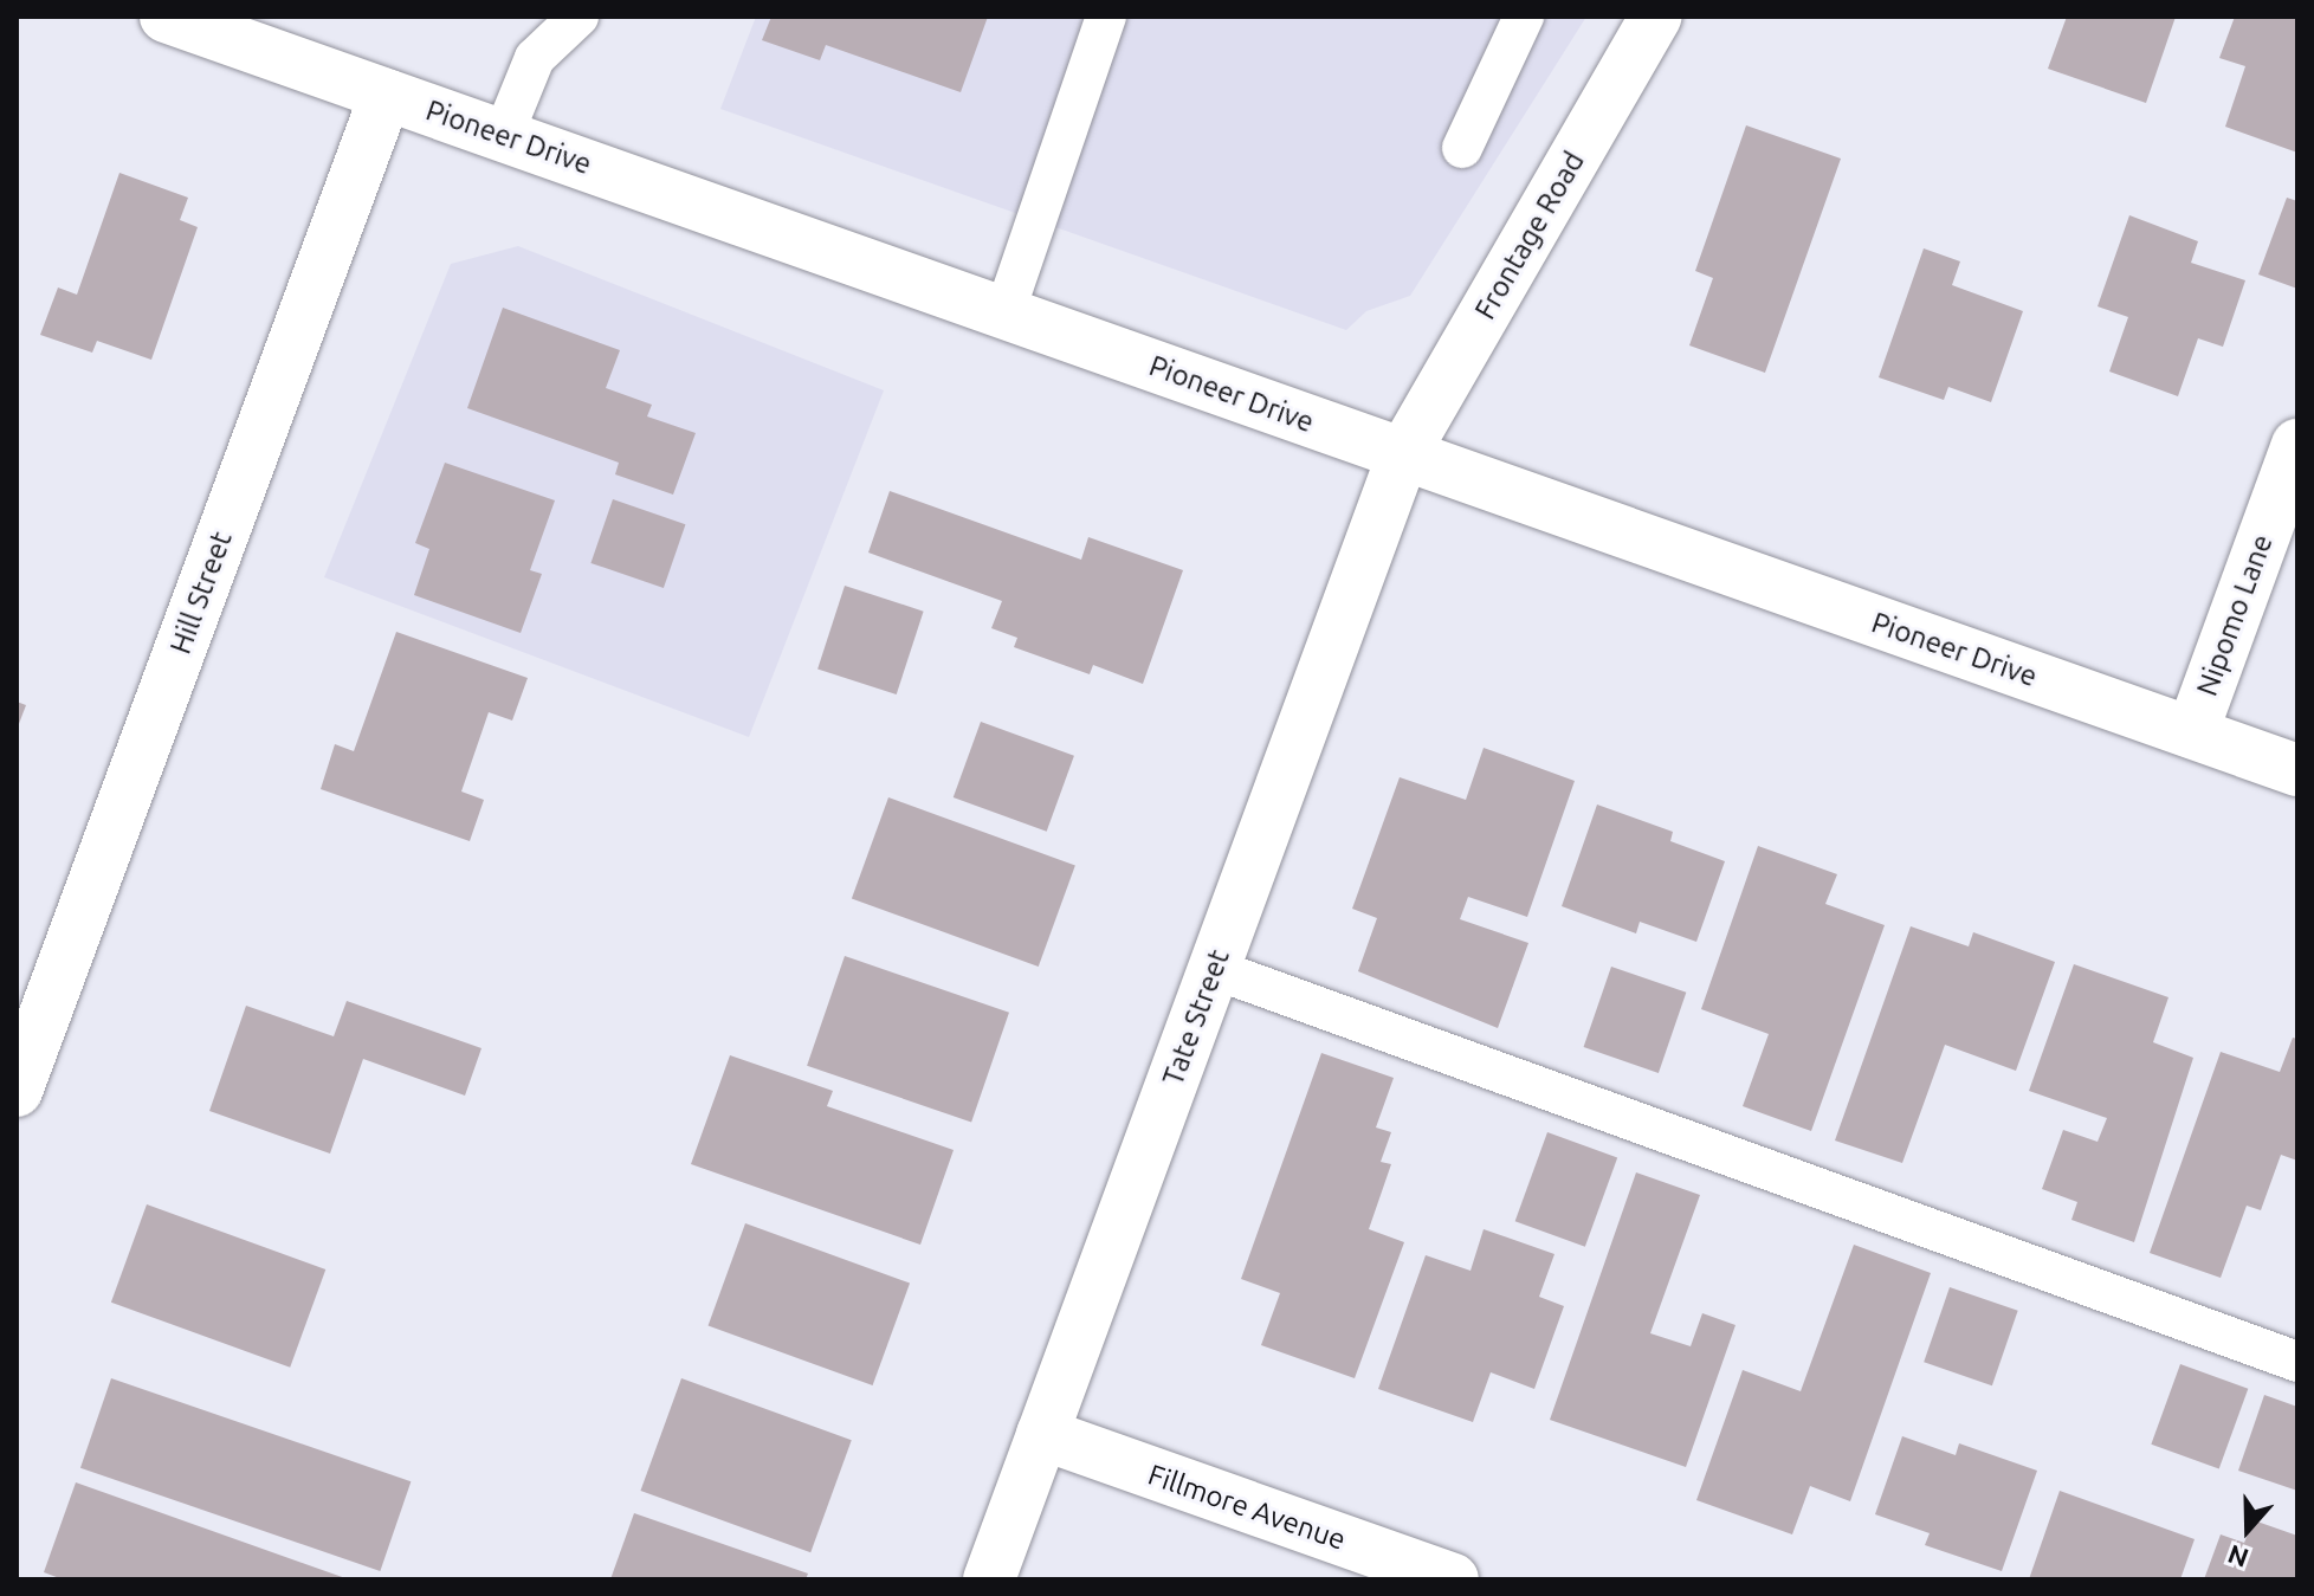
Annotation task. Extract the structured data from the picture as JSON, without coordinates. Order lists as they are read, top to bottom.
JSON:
{
  "streets": {
    "street": [
      "Pioneer Drive",
      "Frontage Road",
      "Hill Street",
      "Nipomo Lane",
      "Tate Street",
      "Fillmore Avenue"
    ]
  },
  "crossings": [
    ["Pioneer Drive", "Frontage Road"],
    ["Pioneer Drive", "Hill Street"],
    ["Pioneer Drive", "Nipomo Lane"],
    ["Pioneer Drive", "Tate Street"],
    ["Frontage Road", "Tate Street"],
    ["Tate Street", "Fillmore Avenue"]
  ],
  "north": "bottom"
}
